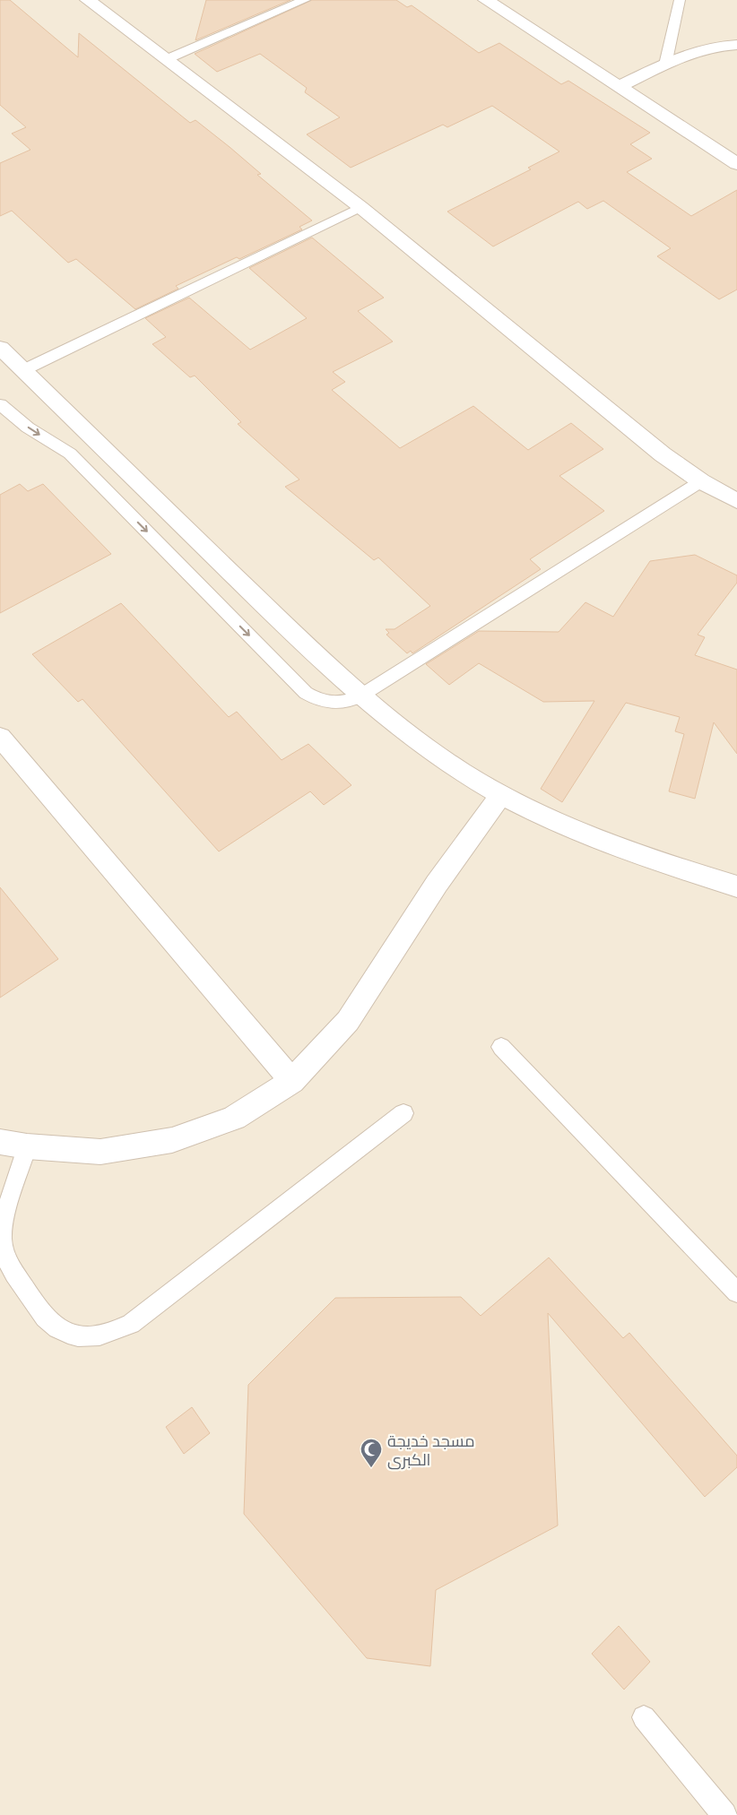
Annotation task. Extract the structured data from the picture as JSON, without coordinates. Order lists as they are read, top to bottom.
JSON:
{
  "places": {
    "mosque": ["مسجد خديجة الكبرى"]
  }
}
